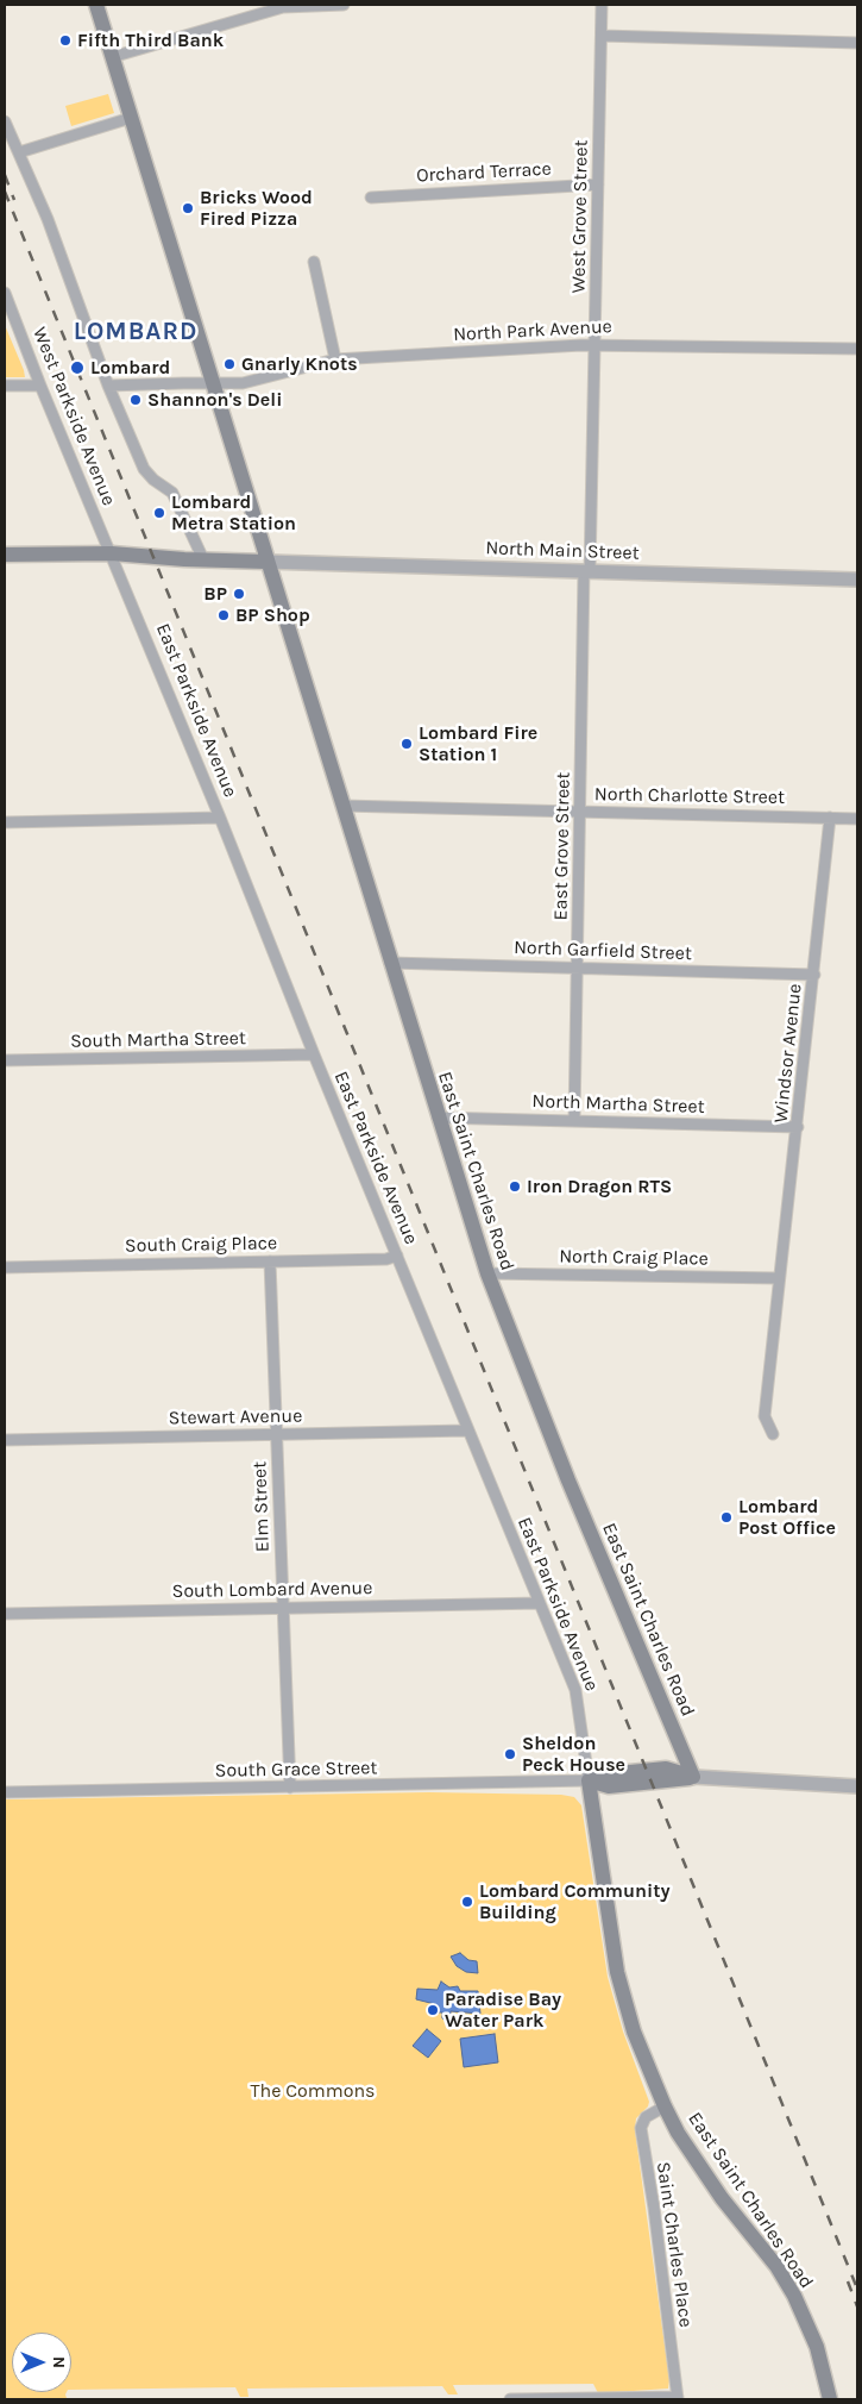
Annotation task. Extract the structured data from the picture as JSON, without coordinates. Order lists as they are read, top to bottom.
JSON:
{
  "streets": {
    "main road": ["East Saint Charles Road"],
    "street": [
      "Orchard Terrace",
      "West Grove Street",
      "North Park Avenue",
      "West Parkside Avenue",
      "North Main Street",
      "East Parkside Avenue",
      "North Charlotte Street",
      "East Grove Street",
      "North Garfield Street",
      "South Martha Street",
      "Windsor Avenue",
      "North Martha Street",
      "South Craig Place",
      "North Craig Place",
      "Stewart Avenue",
      "Elm Street",
      "South Lombard Avenue",
      "South Grace Street",
      "Saint Charles Place"
    ]
  },
  "crossings": [
    ["Orchard Terrace", "West Grove Street"],
    ["West Grove Street", "North Park Avenue"],
    ["West Grove Street", "North Main Street"],
    ["West Grove Street", "East Grove Street"],
    ["North Park Avenue", "East Saint Charles Road"],
    ["West Parkside Avenue", "East Parkside Avenue"],
    ["North Main Street", "East Grove Street"],
    ["North Main Street", "East Saint Charles Road"],
    ["East Parkside Avenue", "South Martha Street"],
    ["East Parkside Avenue", "East Saint Charles Road"],
    ["East Parkside Avenue", "South Craig Place"],
    ["East Parkside Avenue", "Stewart Avenue"],
    ["East Parkside Avenue", "South Lombard Avenue"],
    ["East Parkside Avenue", "South Grace Street"],
    ["North Charlotte Street", "East Grove Street"],
    ["North Charlotte Street", "Windsor Avenue"],
    ["North Charlotte Street", "East Saint Charles Road"],
    ["East Grove Street", "North Garfield Street"],
    ["East Grove Street", "North Martha Street"],
    ["North Garfield Street", "Windsor Avenue"],
    ["North Garfield Street", "East Saint Charles Road"],
    ["Windsor Avenue", "North Martha Street"],
    ["Windsor Avenue", "North Craig Place"],
    ["North Martha Street", "East Saint Charles Road"],
    ["East Saint Charles Road", "North Craig Place"],
    ["East Saint Charles Road", "South Grace Street"],
    ["East Saint Charles Road", "Saint Charles Place"],
    ["South Craig Place", "Elm Street"],
    ["Stewart Avenue", "Elm Street"],
    ["Elm Street", "South Lombard Avenue"],
    ["Elm Street", "South Grace Street"]
  ],
  "districts": ["LOMBARD"],
  "parks": ["The Commons"],
  "places": [
    "Fifth Third Bank",
    "Bricks Wood Fired Pizza",
    "Gnarly Knots",
    "Lombard",
    "Shannon's Deli",
    "Lombard Metra Station",
    "BP",
    "BP Shop",
    "Lombard Fire Station 1",
    "Iron Dragon RTS",
    "Lombard Post Office",
    "Sheldon Peck House",
    "Lombard Community Building",
    "Paradise Bay Water Park"
  ],
  "north": "right"
}
